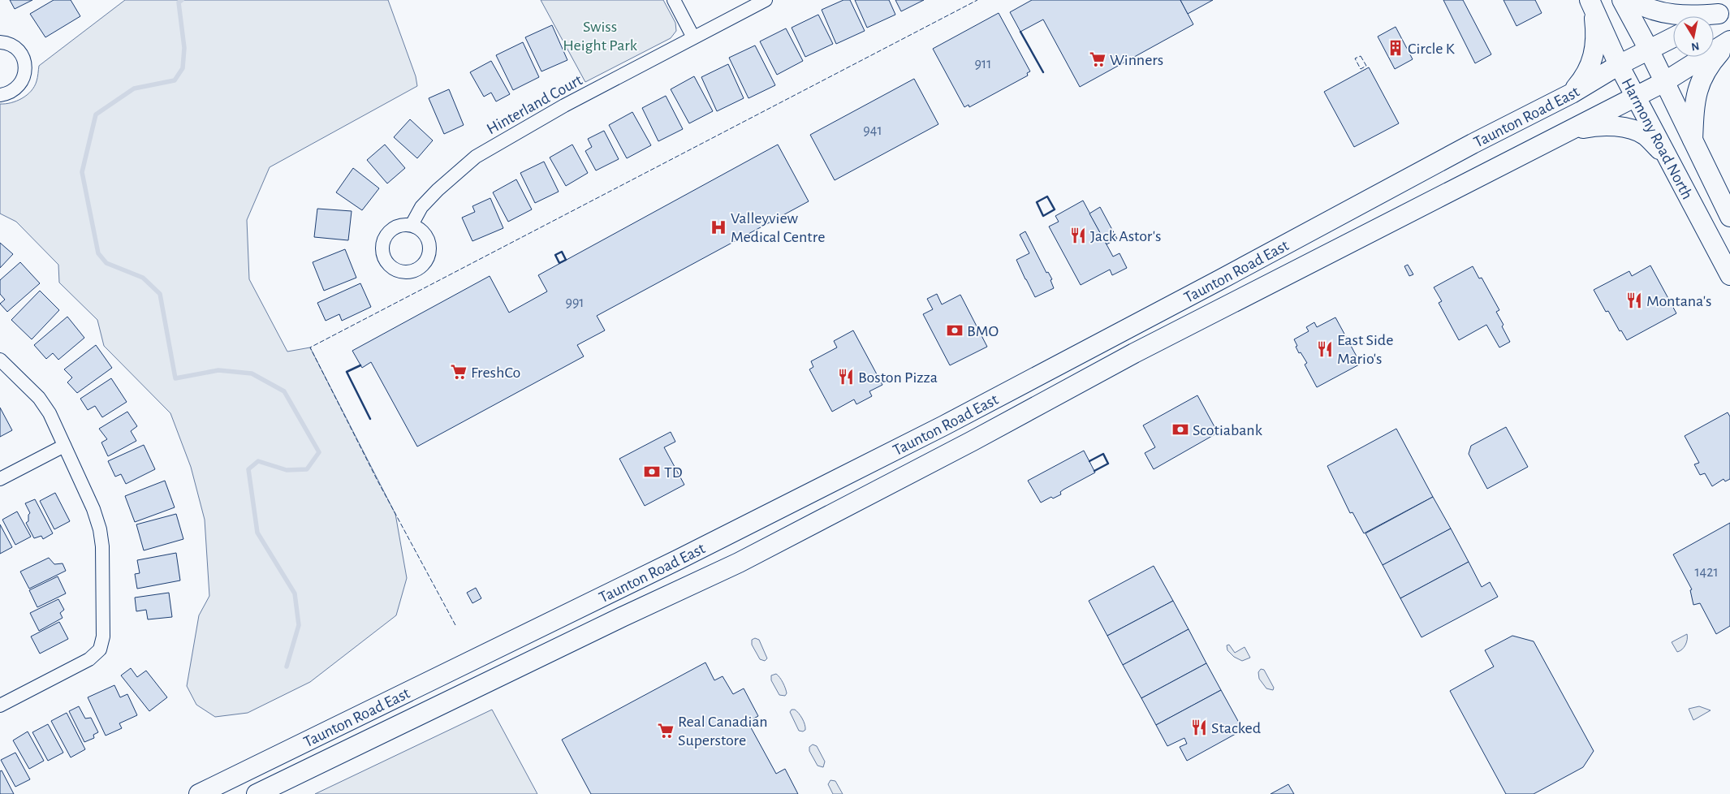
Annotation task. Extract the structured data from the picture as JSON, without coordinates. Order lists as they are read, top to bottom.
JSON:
{
  "streets": {
    "main road": ["Taunton Road East", "Harmony Road North"],
    "street": ["Hinterland Court"]
  },
  "crossings": [
    ["Taunton Road East", "Harmony Road North"]
  ],
  "parks": ["Swiss Height Park"],
  "places": {
    "building": ["Circle K"],
    "supermarket": ["Winners", "FreshCo", "Real Canadian Superstore"],
    "hospital": ["Valleyview Medical Centre"],
    "restaurant": [
      "Jack Astor's",
      "Montana's",
      "East Side Mario's",
      "Boston Pizza",
      "Stacked"
    ],
    "bank": ["BMO", "Scotiabank", "TD"]
  },
  "house_numbers": [
    "911",
    "941",
    "991",
    "1421"
  ],
  "north": "bottom"
}
